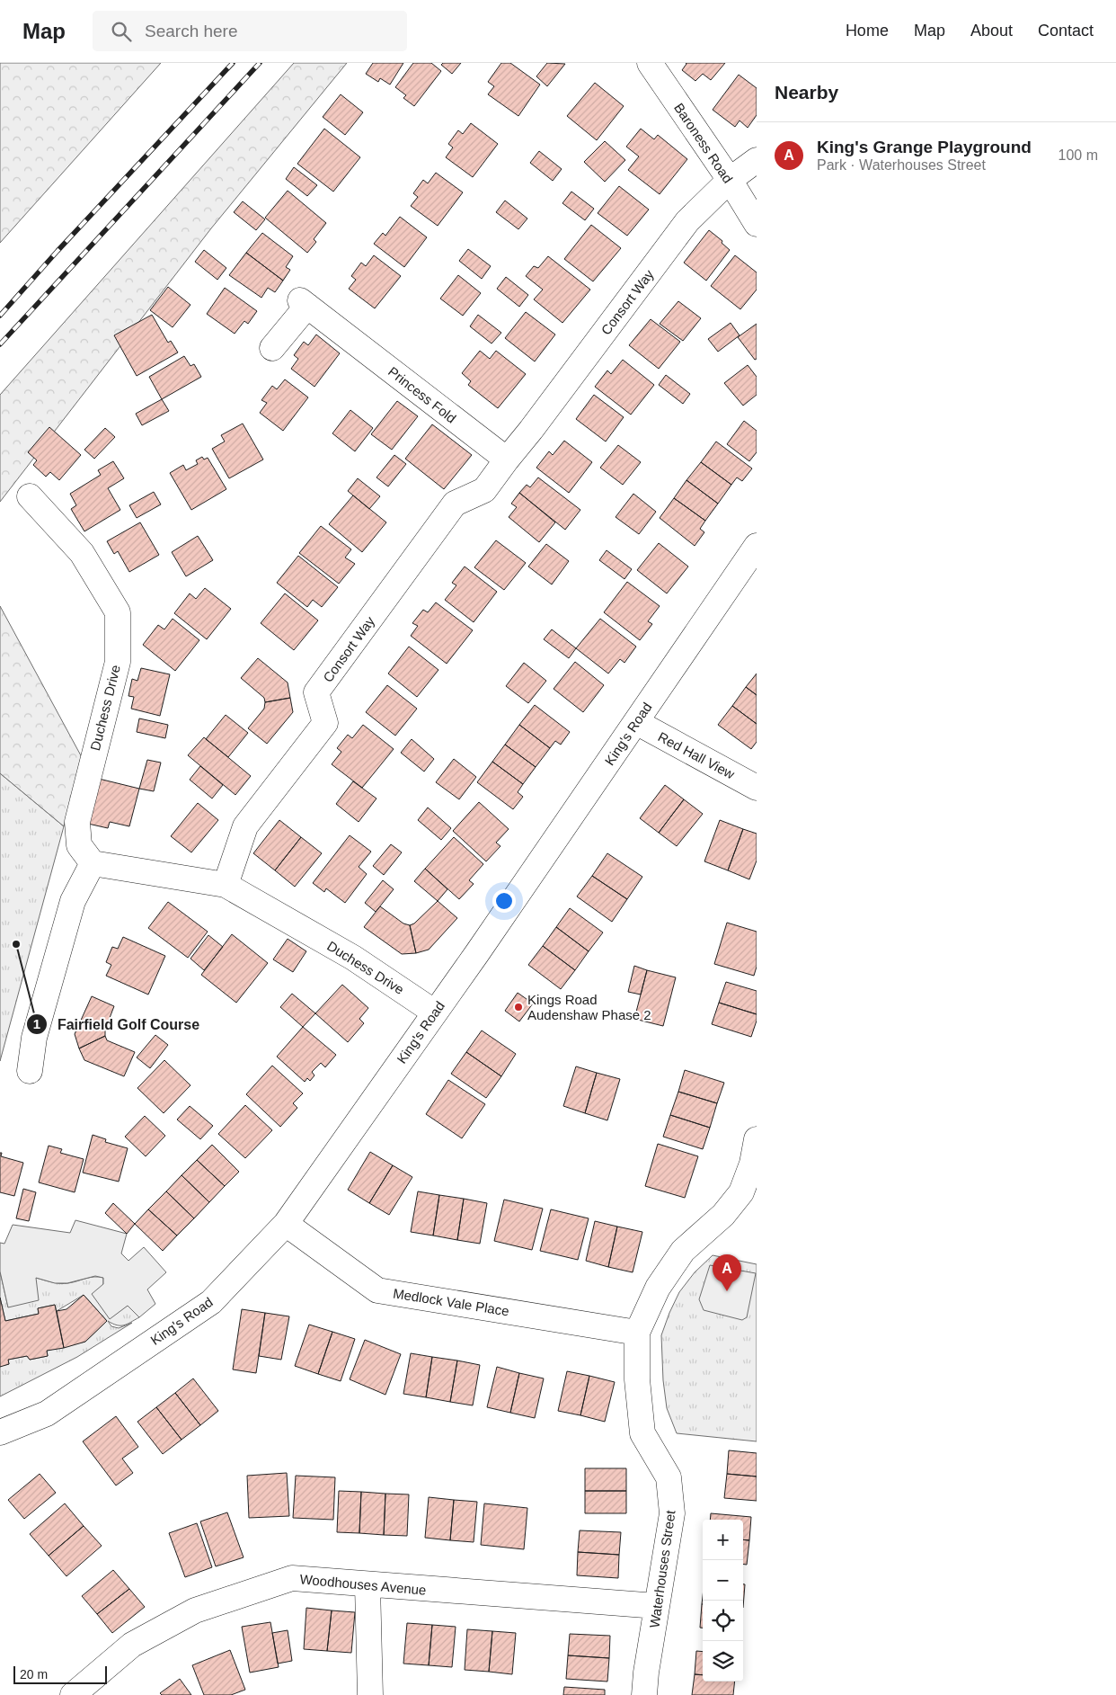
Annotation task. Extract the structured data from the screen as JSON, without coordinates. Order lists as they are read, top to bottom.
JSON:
{
  "streets": {
    "street": [
      "Baroness Road",
      "Consort Way",
      "Princess Fold",
      "Duchess Drive",
      "King's Road",
      "Red Hall View",
      "Medlock Vale Place",
      "Waterhouses Street",
      "Woodhouses Avenue"
    ]
  },
  "crossings": [
    ["Baroness Road", "Consort Way"],
    ["Consort Way", "Princess Fold"],
    ["Consort Way", "Duchess Drive"],
    ["Duchess Drive", "King's Road"],
    ["King's Road", "Red Hall View"],
    ["King's Road", "Medlock Vale Place"],
    ["Medlock Vale Place", "Waterhouses Street"],
    ["Waterhouses Street", "Woodhouses Avenue"]
  ],
  "places": ["Fairfield Golf Course", "Kings Road Audenshaw Phase 2"],
  "scale_bar": "20 m",
  "page": {
    "header": "Map",
    "search": "Search here",
    "nav": [
      "Home",
      "Map",
      "About",
      "Contact"
    ],
    "heading": "Nearby",
    "list": [
      {
        "mark": "A",
        "name": "King's Grange Playground",
        "note": "Park · Waterhouses Street",
        "value": "100 m"
      }
    ],
    "pins": "A",
    "map_buttons": ["+", "−"],
    "scale": "20 m"
  }
}
